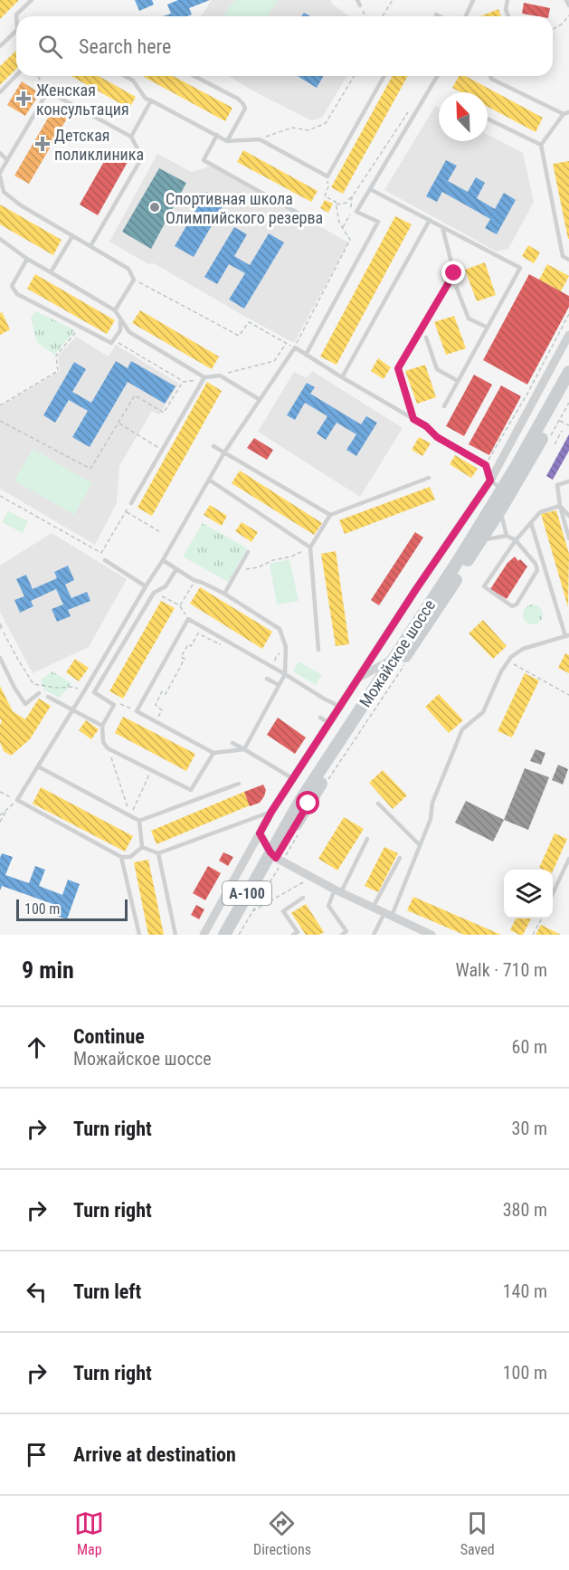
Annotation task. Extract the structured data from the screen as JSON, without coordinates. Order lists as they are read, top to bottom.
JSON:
{
  "streets": {
    "main road": ["Можайское шоссе", "А-100"]
  },
  "places": {
    "health": ["Женская консультация", "Детская поликлиника"],
    "other": ["Спортивная школа Олимпийского резерва"]
  },
  "scale_bar": "100 m",
  "north": "top left",
  "page": {
    "search": "Search here",
    "scale": "100 m",
    "heading": ["9 min", "Walk · 710 m"],
    "list": [
      ["Continue", "Можайское шоссе", "60 m"],
      ["Turn right", "30 m"],
      ["Turn right", "380 m"],
      ["Turn left", "140 m"],
      ["Turn right", "100 m"],
      "Arrive at destination"
    ],
    "nav": ["Map", "Directions", "Saved"]
  }
}
